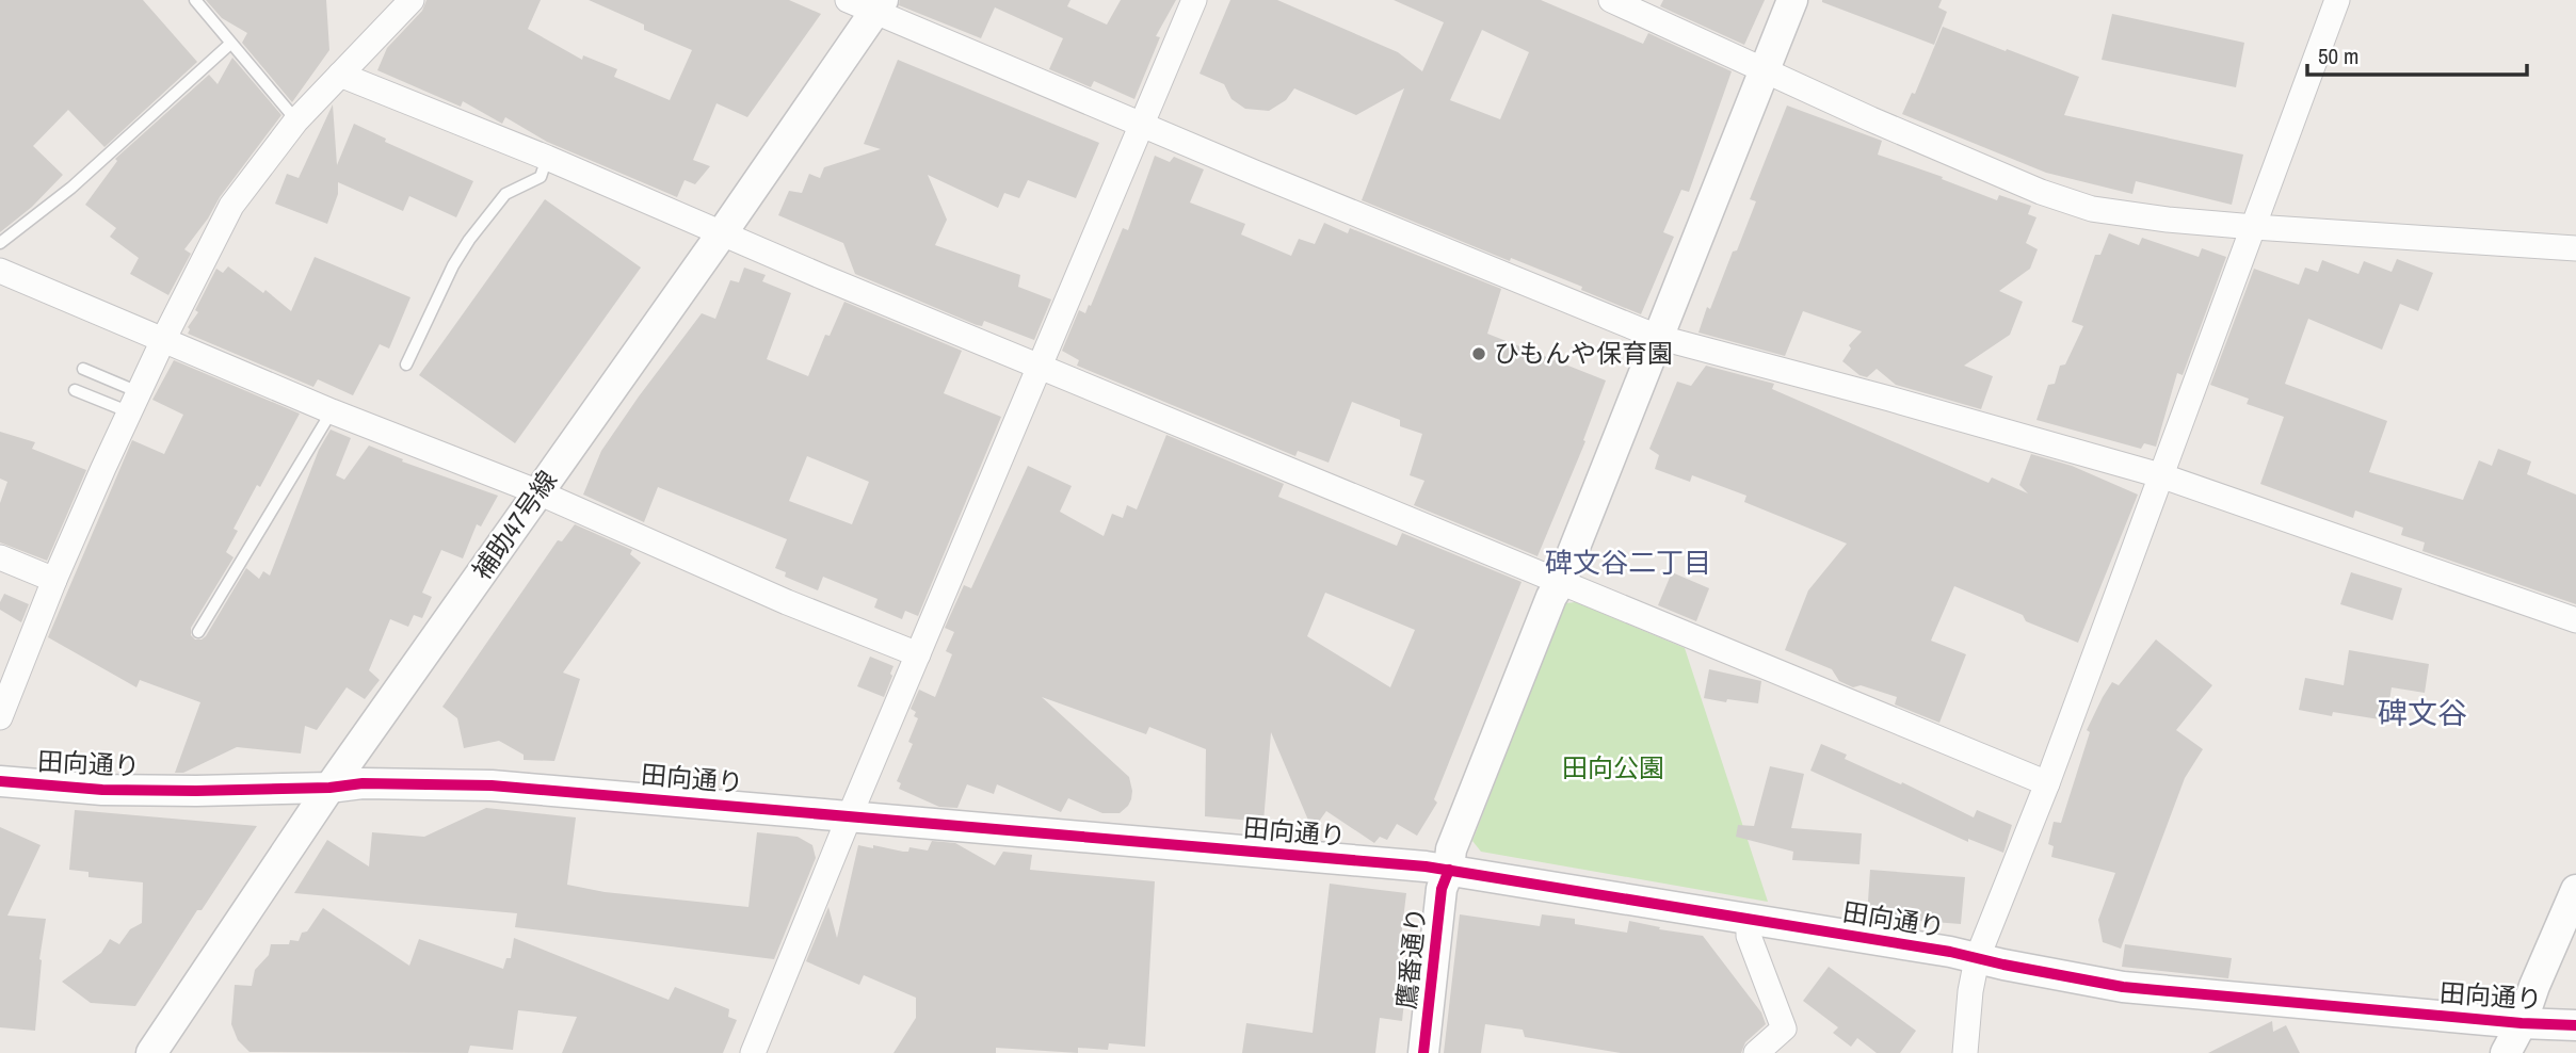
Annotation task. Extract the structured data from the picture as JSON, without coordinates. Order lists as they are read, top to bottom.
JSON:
{
  "streets": {
    "street": ["補助47号線", "田向通り", "鷹番通り"]
  },
  "crossings": [
    ["補助47号線", "田向通り"],
    ["田向通り", "鷹番通り"]
  ],
  "districts": ["碑文谷二丁目", "碑文谷"],
  "parks": ["田向公園"],
  "places": ["ひもんや保育園"],
  "scale_bar": "50 m"
}
